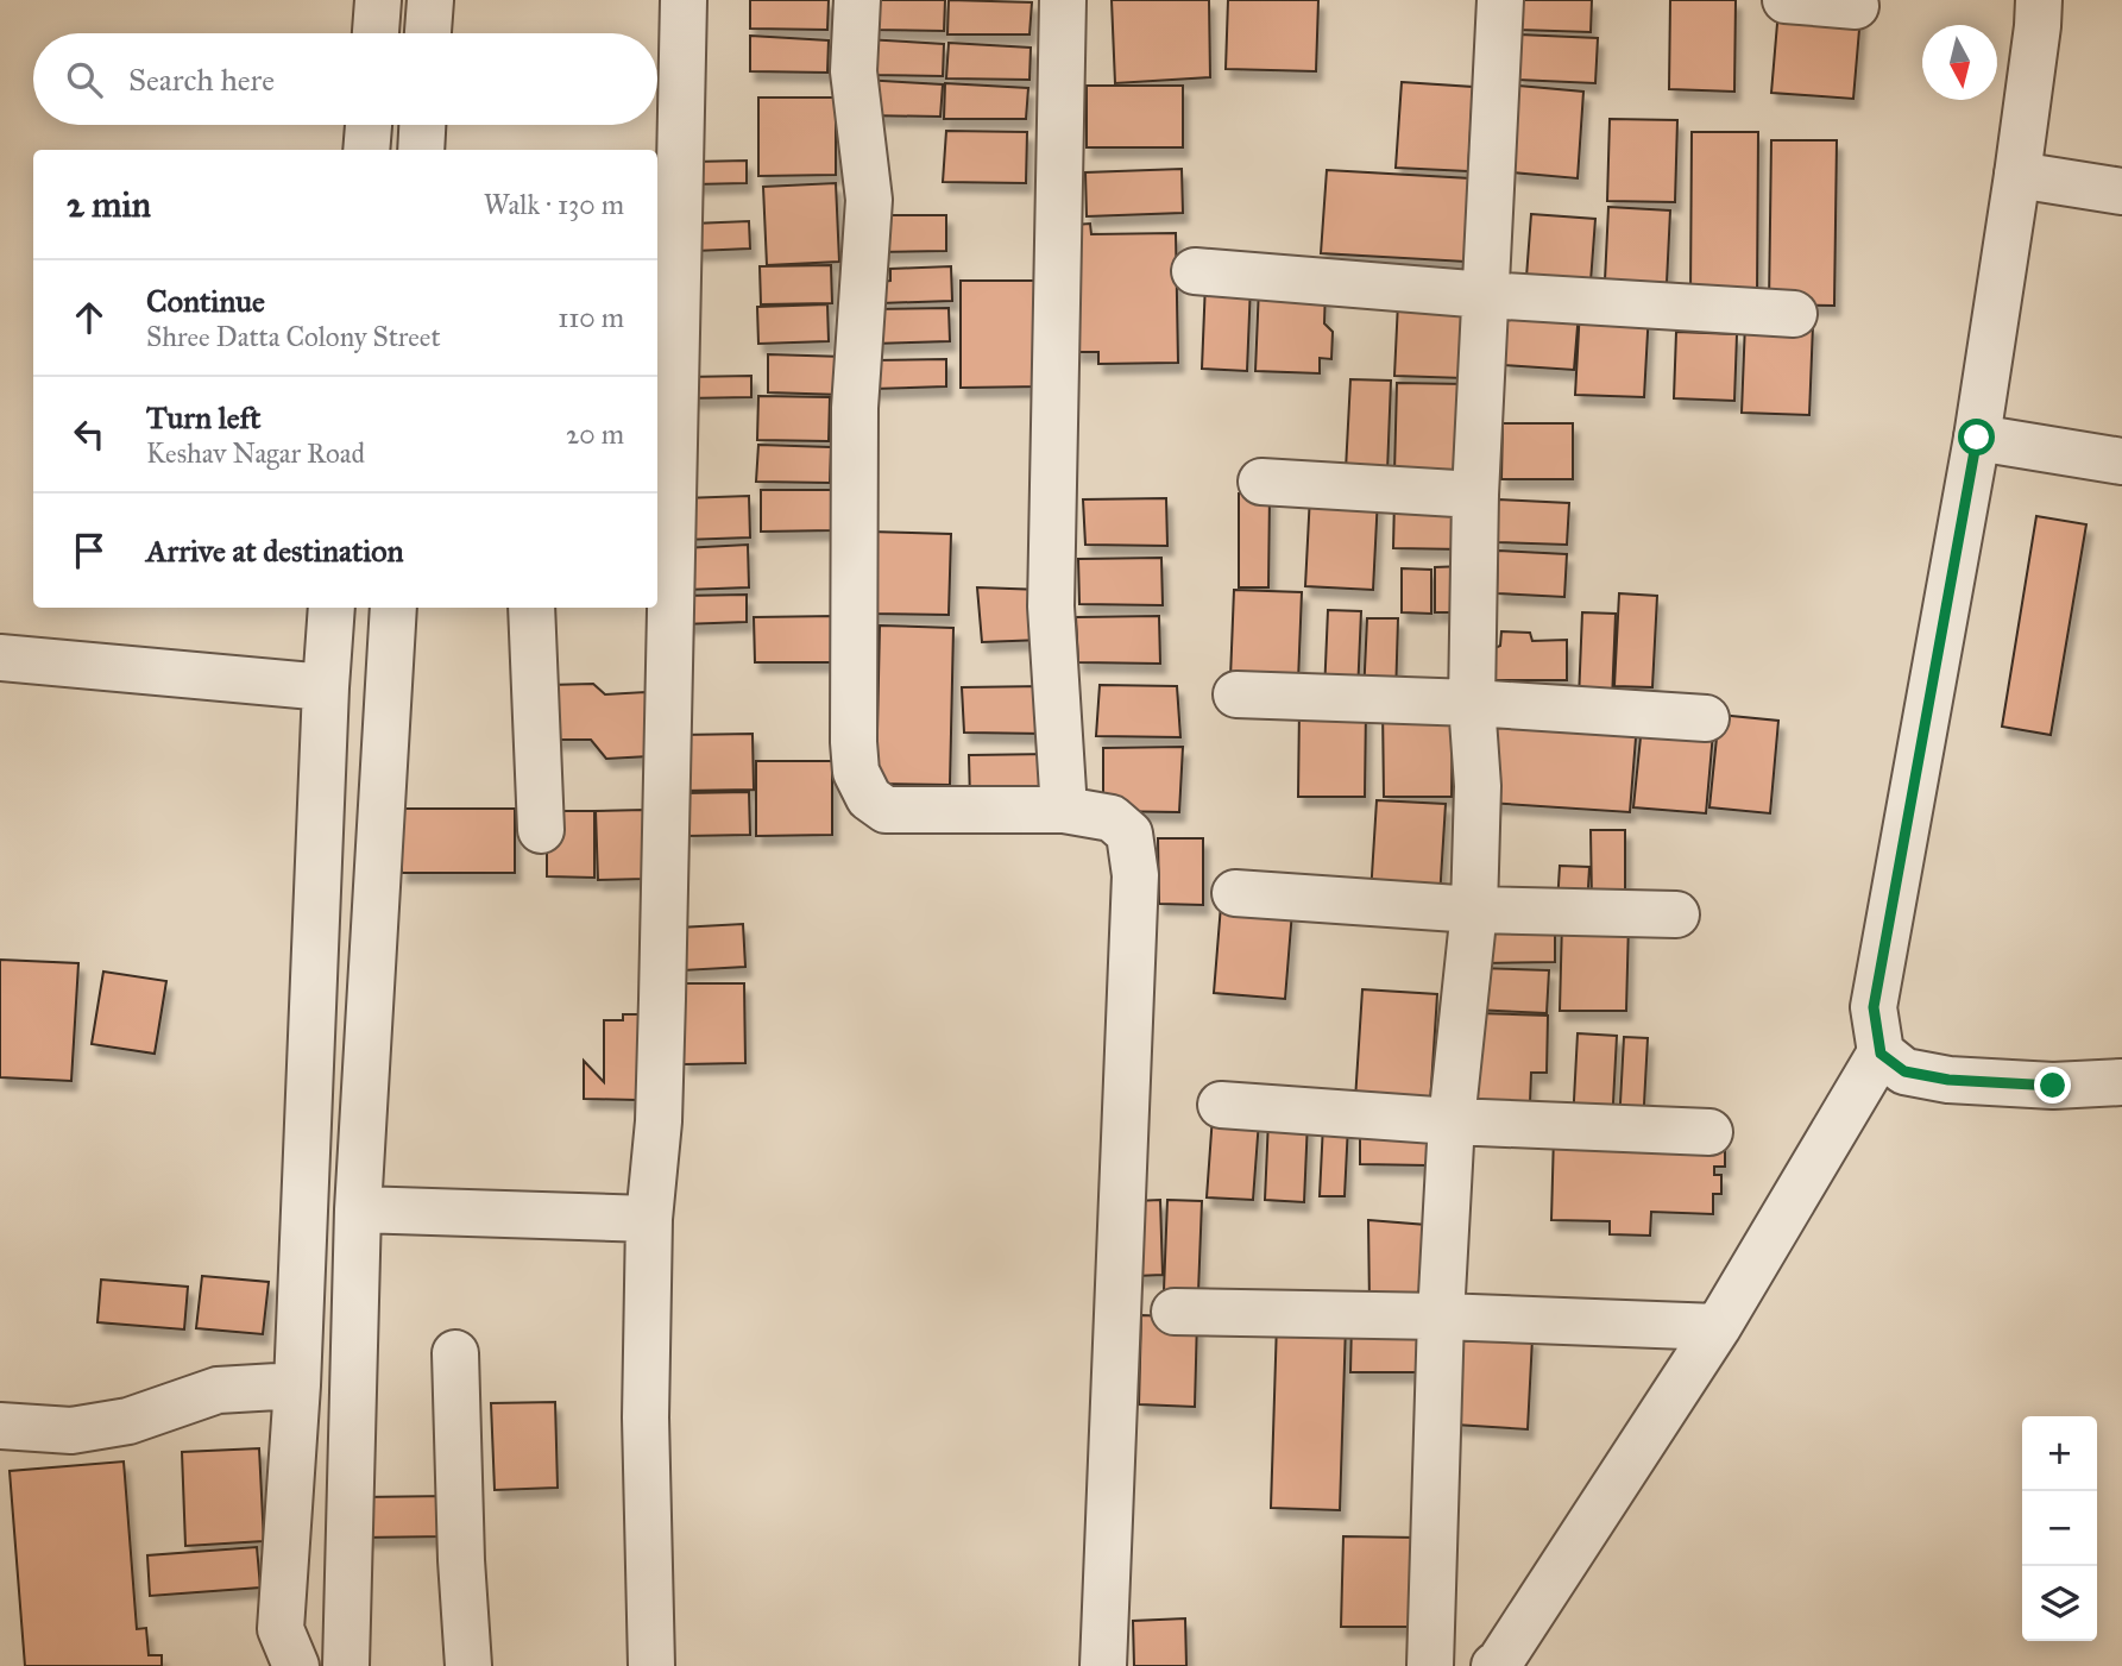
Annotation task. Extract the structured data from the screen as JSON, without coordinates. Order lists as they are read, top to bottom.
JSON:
{
  "north": "bottom",
  "page": {
    "search": "Search here",
    "heading": ["2 min", "Walk · 130 m"],
    "list": [
      ["Continue", "Shree Datta Colony Street", "110 m"],
      ["Turn left", "Keshav Nagar Road", "20 m"],
      "Arrive at destination"
    ],
    "map_buttons": ["+", "−"]
  }
}
